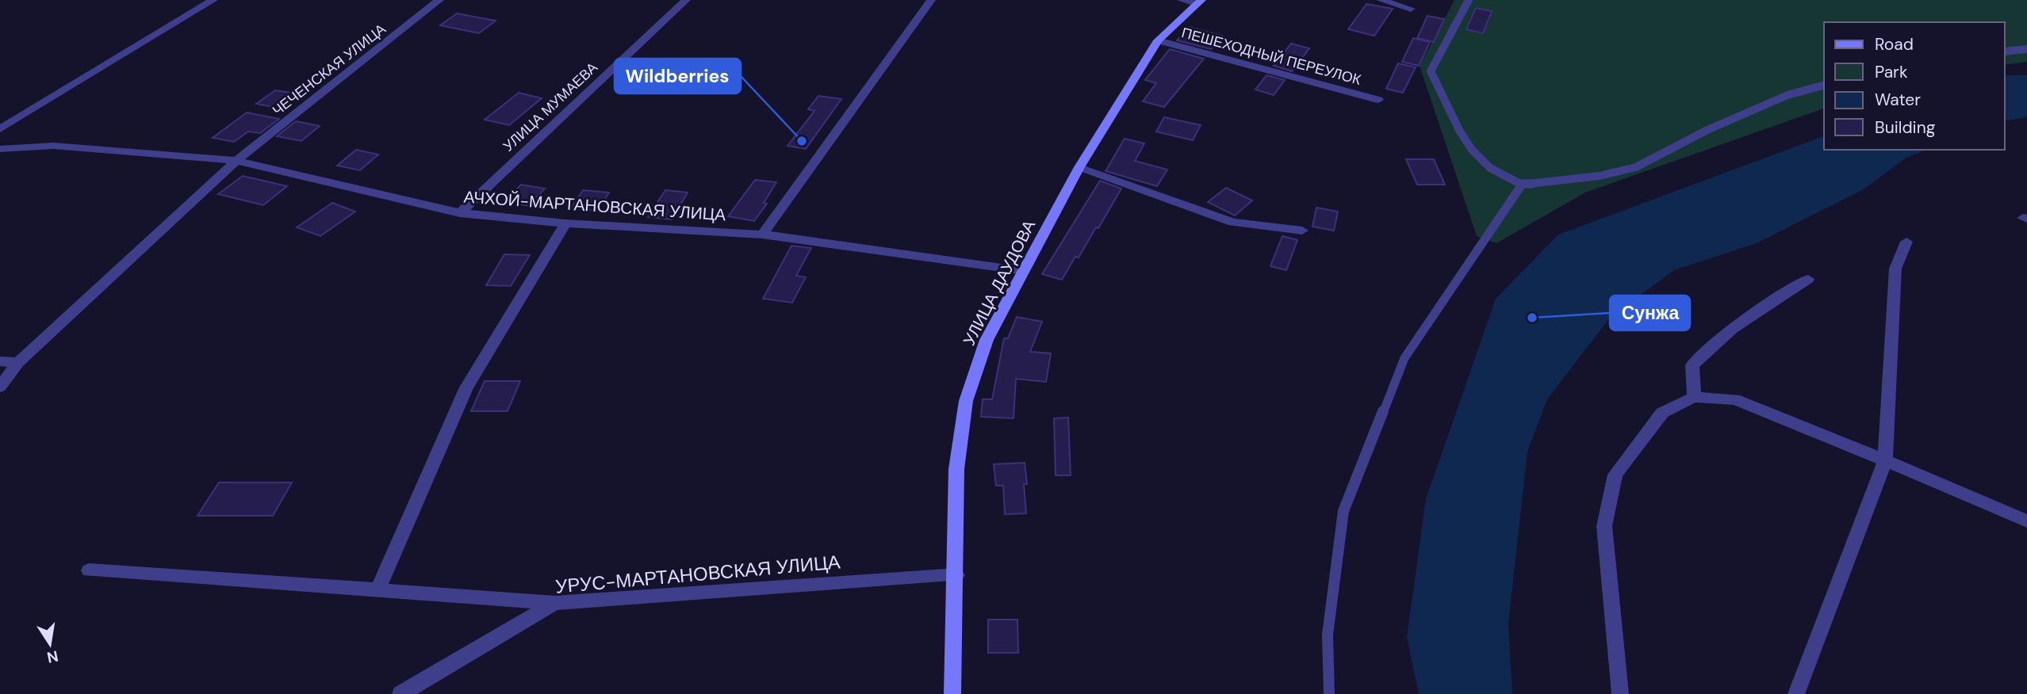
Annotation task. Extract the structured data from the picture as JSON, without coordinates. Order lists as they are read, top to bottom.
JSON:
{
  "streets": {
    "street": [
      "ПЕШЕХОДНЫЙ ПЕРЕУЛОК",
      "ЧЕЧЕНСКАЯ УЛИЦА",
      "УЛИЦА МУМАЕВА",
      "АЧХОЙ-МАРТАНОВСКАЯ УЛИЦА",
      "УЛИЦА ДАУДОВА",
      "УРУС-МАРТАНОВСКАЯ УЛИЦА"
    ]
  },
  "crossings": [
    ["ПЕШЕХОДНЫЙ ПЕРЕУЛОК", "УЛИЦА ДАУДОВА"],
    ["ЧЕЧЕНСКАЯ УЛИЦА", "АЧХОЙ-МАРТАНОВСКАЯ УЛИЦА"],
    ["УЛИЦА МУМАЕВА", "АЧХОЙ-МАРТАНОВСКАЯ УЛИЦА"],
    ["АЧХОЙ-МАРТАНОВСКАЯ УЛИЦА", "УЛИЦА ДАУДОВА"],
    ["УЛИЦА ДАУДОВА", "УРУС-МАРТАНОВСКАЯ УЛИЦА"]
  ],
  "places": ["Wildberries", "Сунжа"],
  "legend": [
    "Road",
    "Park",
    "Water",
    "Building"
  ],
  "north": "bottom"
}
